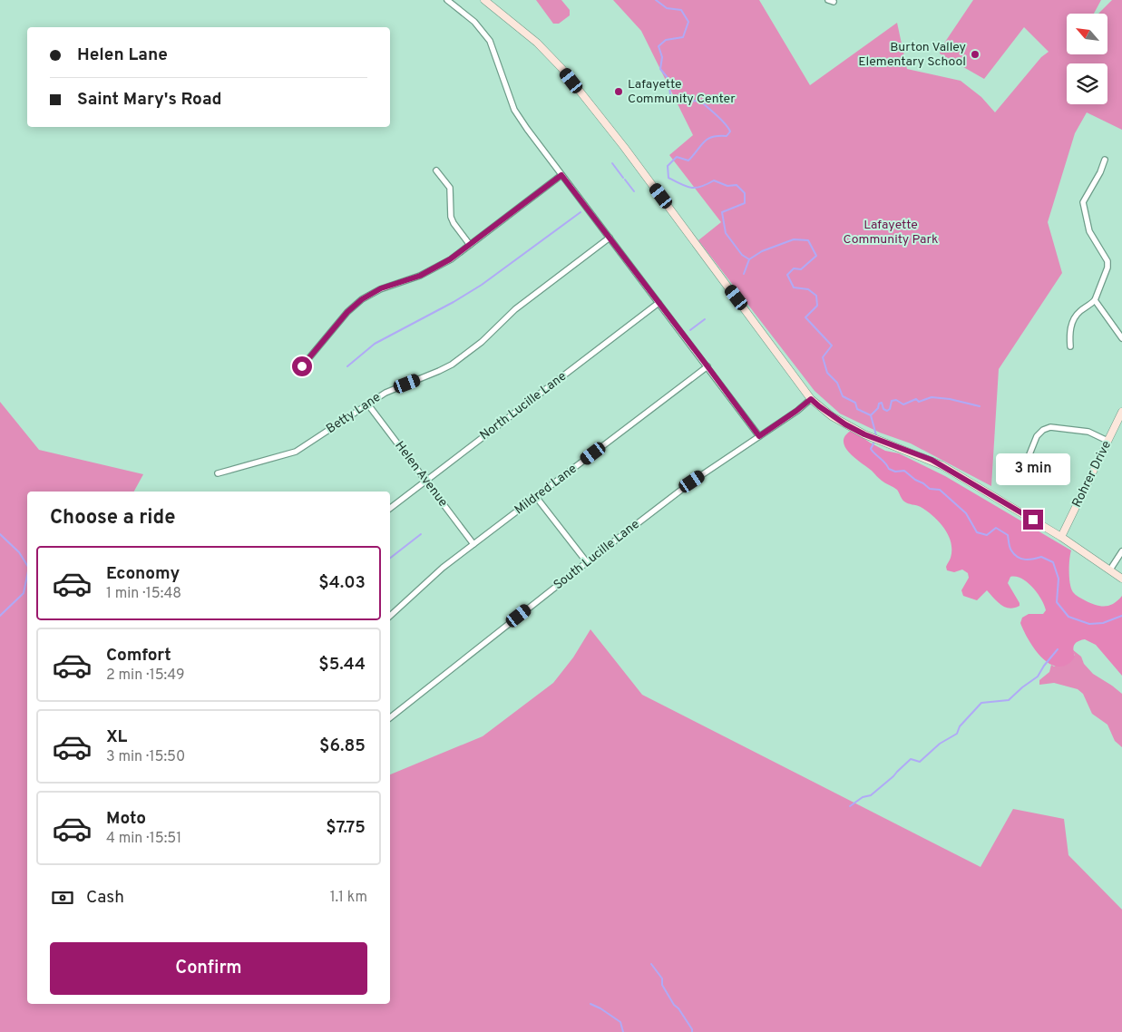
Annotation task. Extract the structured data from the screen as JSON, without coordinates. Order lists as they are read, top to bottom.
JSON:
{
  "streets": {
    "street": [
      "North Lucille Lane",
      "Betty Lane",
      "Helen Avenue",
      "Rohrer Drive",
      "Mildred Lane",
      "South Lucille Lane"
    ]
  },
  "crossings": [
    ["North Lucille Lane", "Helen Avenue"],
    ["Betty Lane", "Helen Avenue"],
    ["Helen Avenue", "Mildred Lane"]
  ],
  "parks": ["Lafayette Community Park"],
  "places": ["Burton Valley Elementary School", "Lafayette Community Center"],
  "north": "top left",
  "page": {
    "banner": ["Helen Lane", "Saint Mary's Road"],
    "bubble": "3 min",
    "heading": "Choose a ride",
    "list": [
      {
        "name": "Economy",
        "note": "1 min · 15:48",
        "value": "$4.03"
      },
      {
        "name": "Comfort",
        "note": "2 min · 15:49",
        "value": "$5.44"
      },
      {
        "name": "XL",
        "note": "3 min · 15:50",
        "value": "$6.85"
      },
      {
        "name": "Moto",
        "note": "4 min · 15:51",
        "value": "$7.75"
      }
    ],
    "pay": ["Cash", "1.1 km"],
    "buttons": "Confirm"
  }
}
